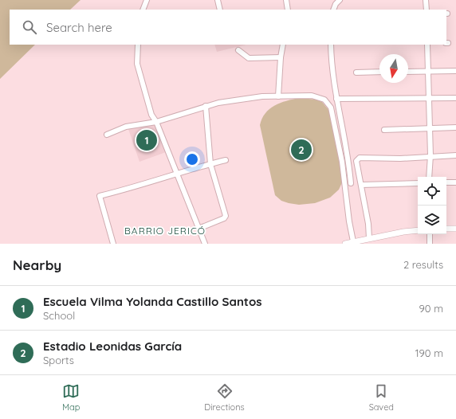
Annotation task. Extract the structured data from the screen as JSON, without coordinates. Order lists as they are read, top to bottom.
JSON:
{
  "districts": ["BARRIO JERICÓ"],
  "north": "bottom",
  "page": {
    "search": "Search here",
    "pins": ["1", "2"],
    "heading": ["Nearby", "2 results"],
    "list": [
      {
        "mark": "1",
        "name": "Escuela Vilma Yolanda Castillo Santos",
        "note": "School",
        "value": "90 m"
      },
      {
        "mark": "2",
        "name": "Estadio Leonidas García",
        "note": "Sports",
        "value": "190 m"
      }
    ],
    "nav": ["Map", "Directions", "Saved"]
  }
}
